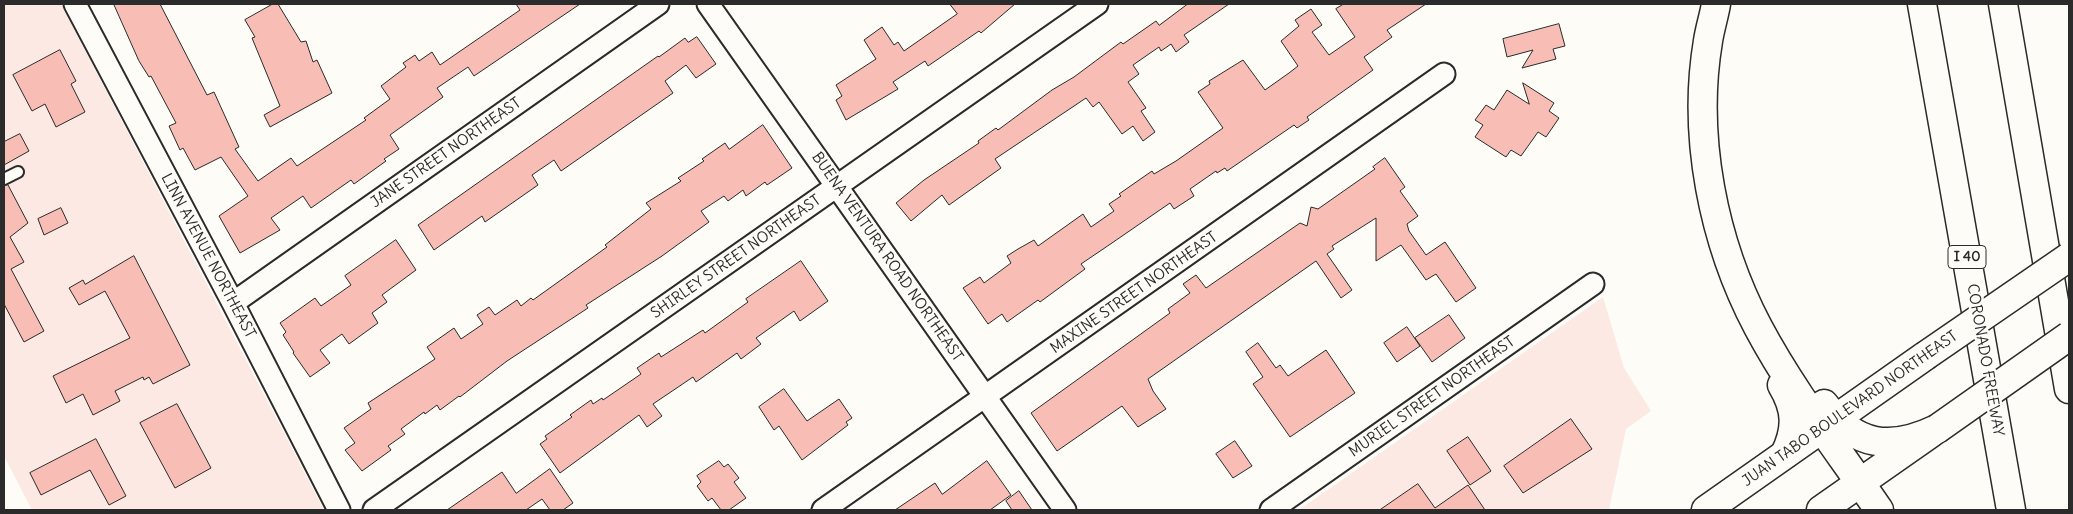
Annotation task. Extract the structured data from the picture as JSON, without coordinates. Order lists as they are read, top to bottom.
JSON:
{
  "streets": {
    "main road": ["I 40", "CORONADO FREEWAY", "JUAN TABO BOULEVARD NORTHEAST"],
    "street": [
      "JANE STREET NORTHEAST",
      "LINN AVENUE NORTHEAST",
      "SHIRLEY STREET NORTHEAST",
      "BUENA VENTURA ROAD NORTHEAST",
      "MAXINE STREET NORTHEAST",
      "MURIEL STREET NORTHEAST"
    ]
  },
  "crossings": [
    ["JANE STREET NORTHEAST", "LINN AVENUE NORTHEAST"],
    ["SHIRLEY STREET NORTHEAST", "BUENA VENTURA ROAD NORTHEAST"],
    ["BUENA VENTURA ROAD NORTHEAST", "MAXINE STREET NORTHEAST"]
  ]
}
